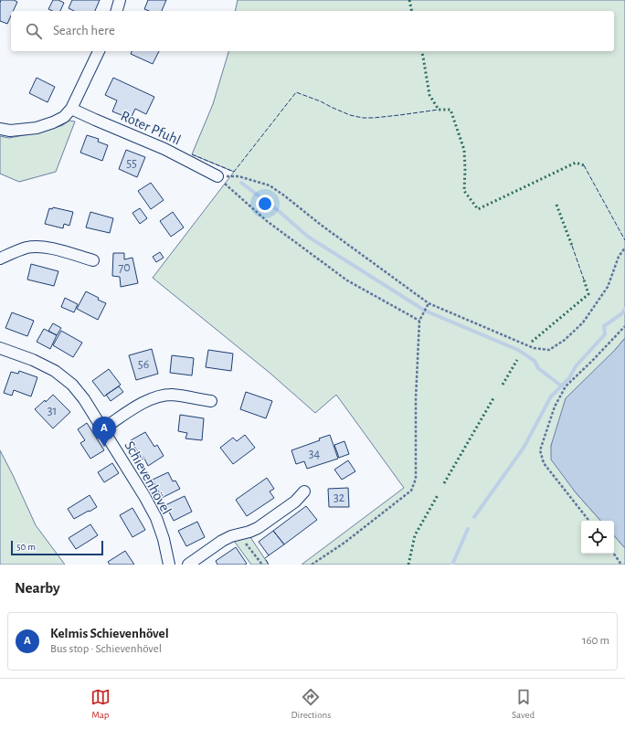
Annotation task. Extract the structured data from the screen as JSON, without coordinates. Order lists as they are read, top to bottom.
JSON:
{
  "streets": {
    "street": ["Roter Pfuhl", "Schievenhövel"]
  },
  "house_numbers": [
    "55",
    "70",
    "56",
    "31",
    "34",
    "32"
  ],
  "scale_bar": "50 m",
  "page": {
    "search": "Search here",
    "pins": "A",
    "scale": "50 m",
    "heading": "Nearby",
    "list": [
      {
        "mark": "A",
        "name": "Kelmis Schievenhövel",
        "note": "Bus stop · Schievenhövel",
        "value": "160 m"
      }
    ],
    "nav": ["Map", "Directions", "Saved"]
  }
}
